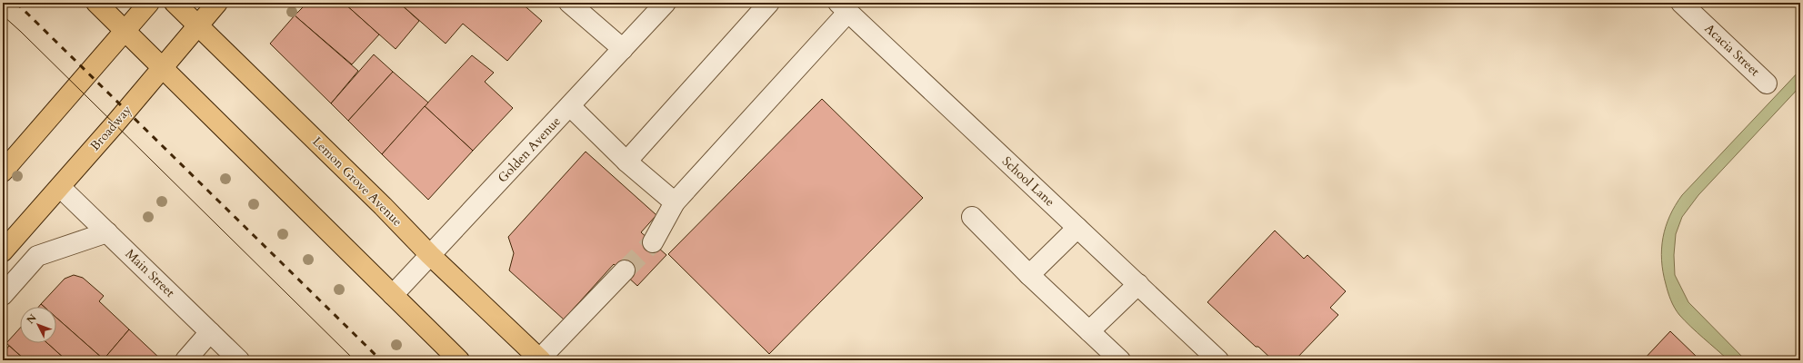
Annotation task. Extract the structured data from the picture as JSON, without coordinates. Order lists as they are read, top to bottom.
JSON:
{
  "streets": {
    "main road": ["Broadway", "Lemon Grove Avenue"],
    "street": [
      "Acacia Street",
      "Golden Avenue",
      "School Lane",
      "Main Street"
    ]
  },
  "crossings": [
    ["Broadway", "Lemon Grove Avenue"],
    ["Broadway", "Main Street"],
    ["Golden Avenue", "Lemon Grove Avenue"]
  ],
  "north": "top left"
}
